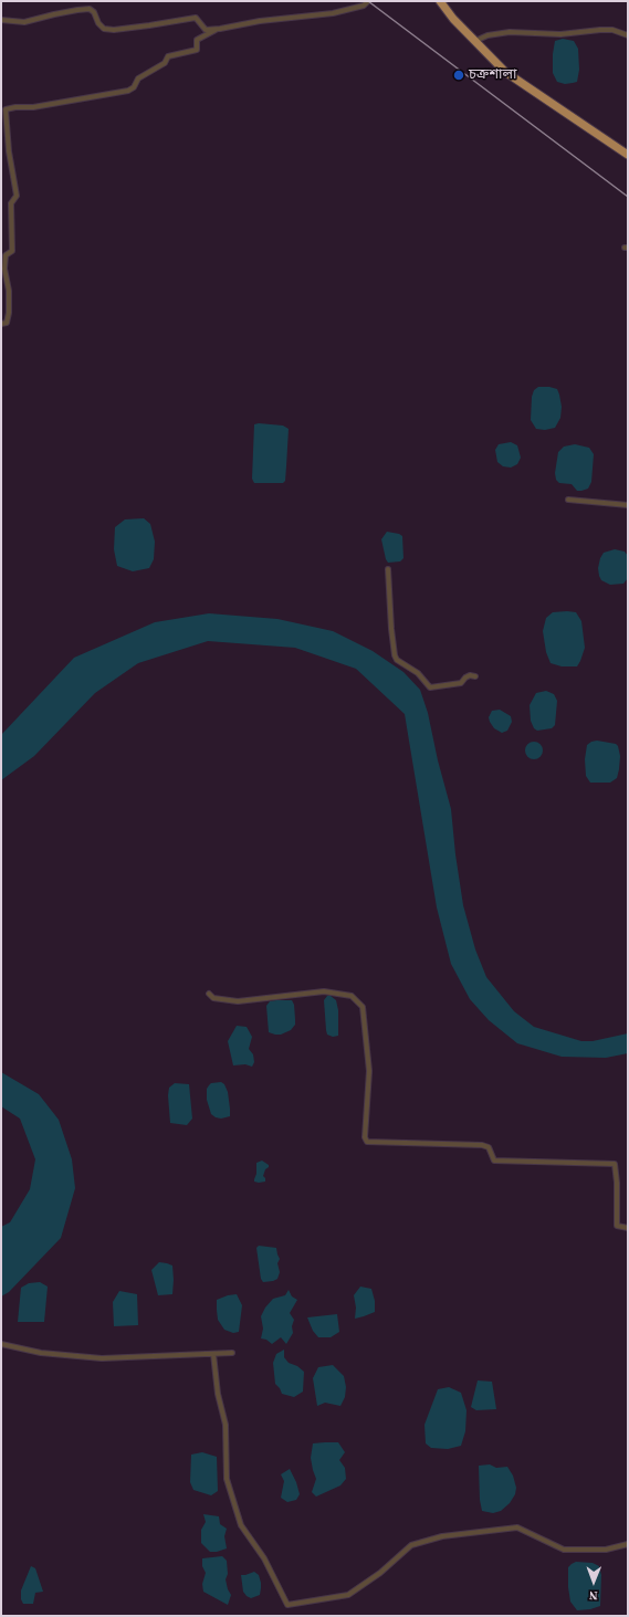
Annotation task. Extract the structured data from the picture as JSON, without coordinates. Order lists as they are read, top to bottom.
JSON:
{
  "places": ["চক্রশালা"],
  "north": "bottom"
}
